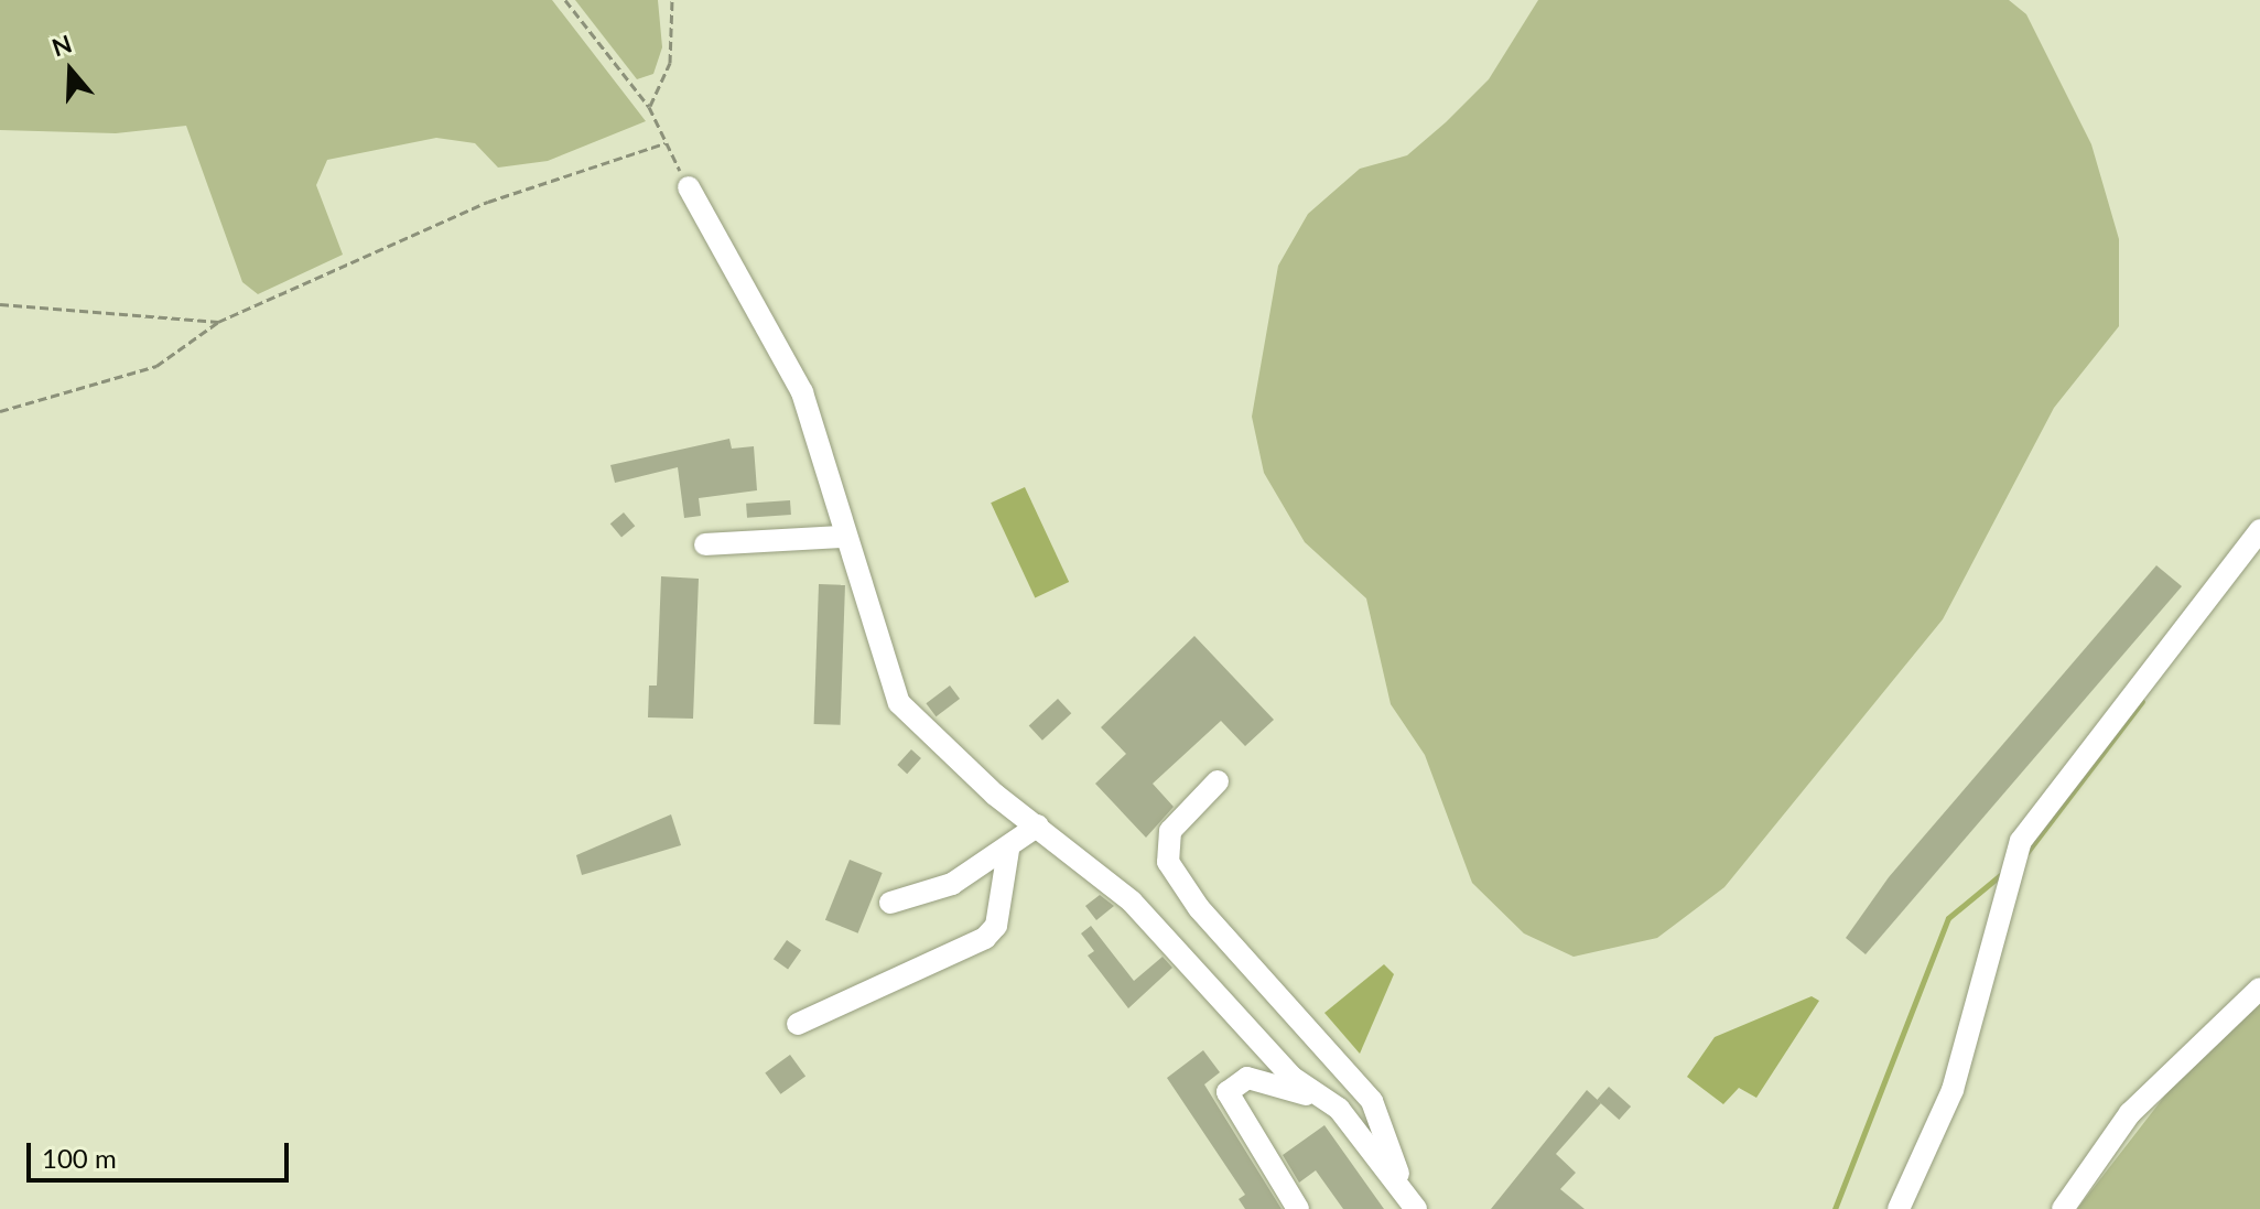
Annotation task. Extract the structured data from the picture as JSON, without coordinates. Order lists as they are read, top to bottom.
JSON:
{
  "scale_bar": "100 m",
  "north": "top"
}
